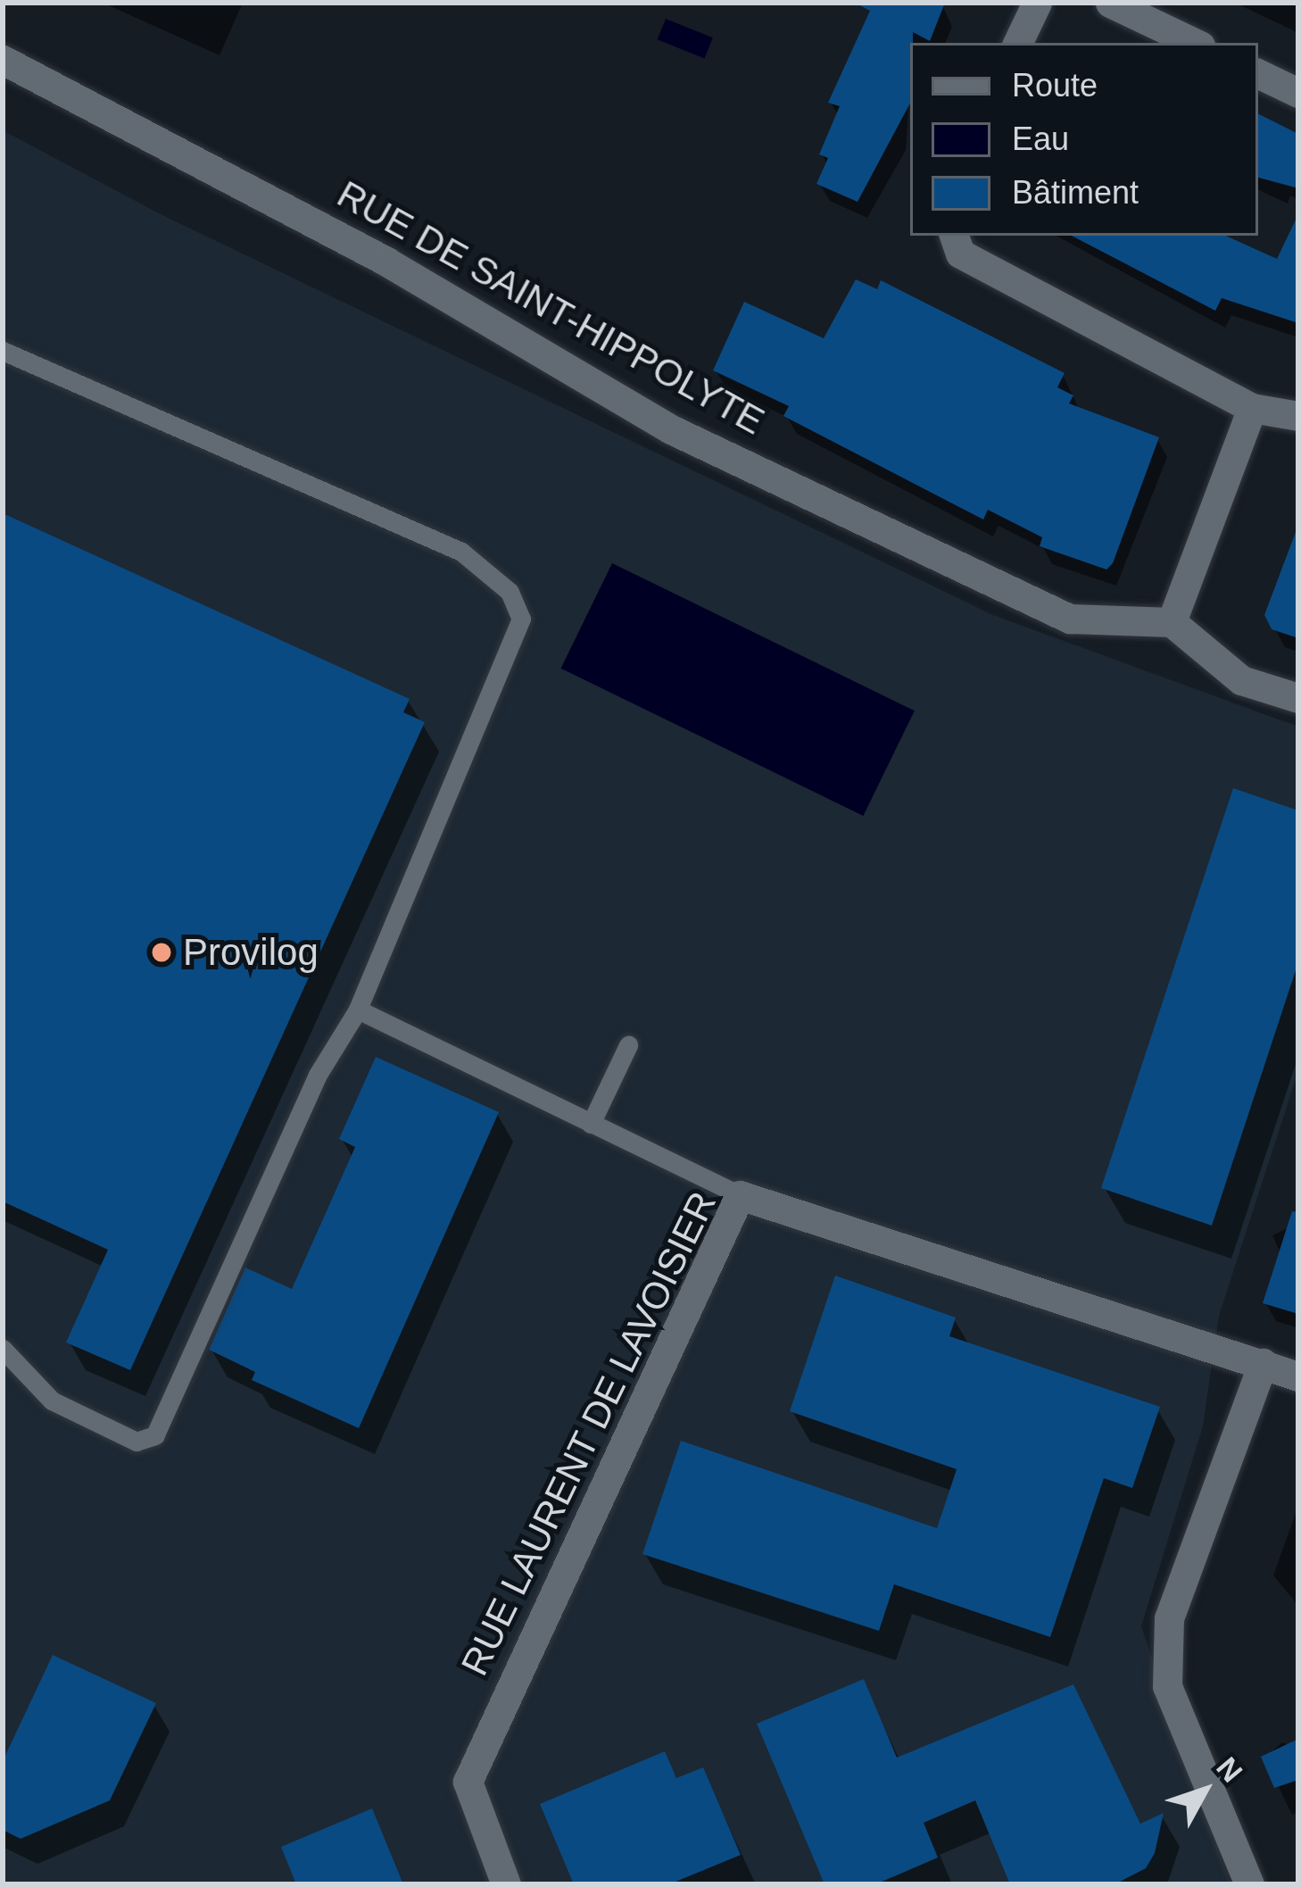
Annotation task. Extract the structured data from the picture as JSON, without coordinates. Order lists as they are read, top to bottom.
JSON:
{
  "streets": {
    "street": ["RUE DE SAINT-HIPPOLYTE", "RUE LAURENT DE LAVOISIER"]
  },
  "places": ["Provilog"],
  "legend": ["Route", "Eau", "Bâtiment"],
  "north": "top right"
}
